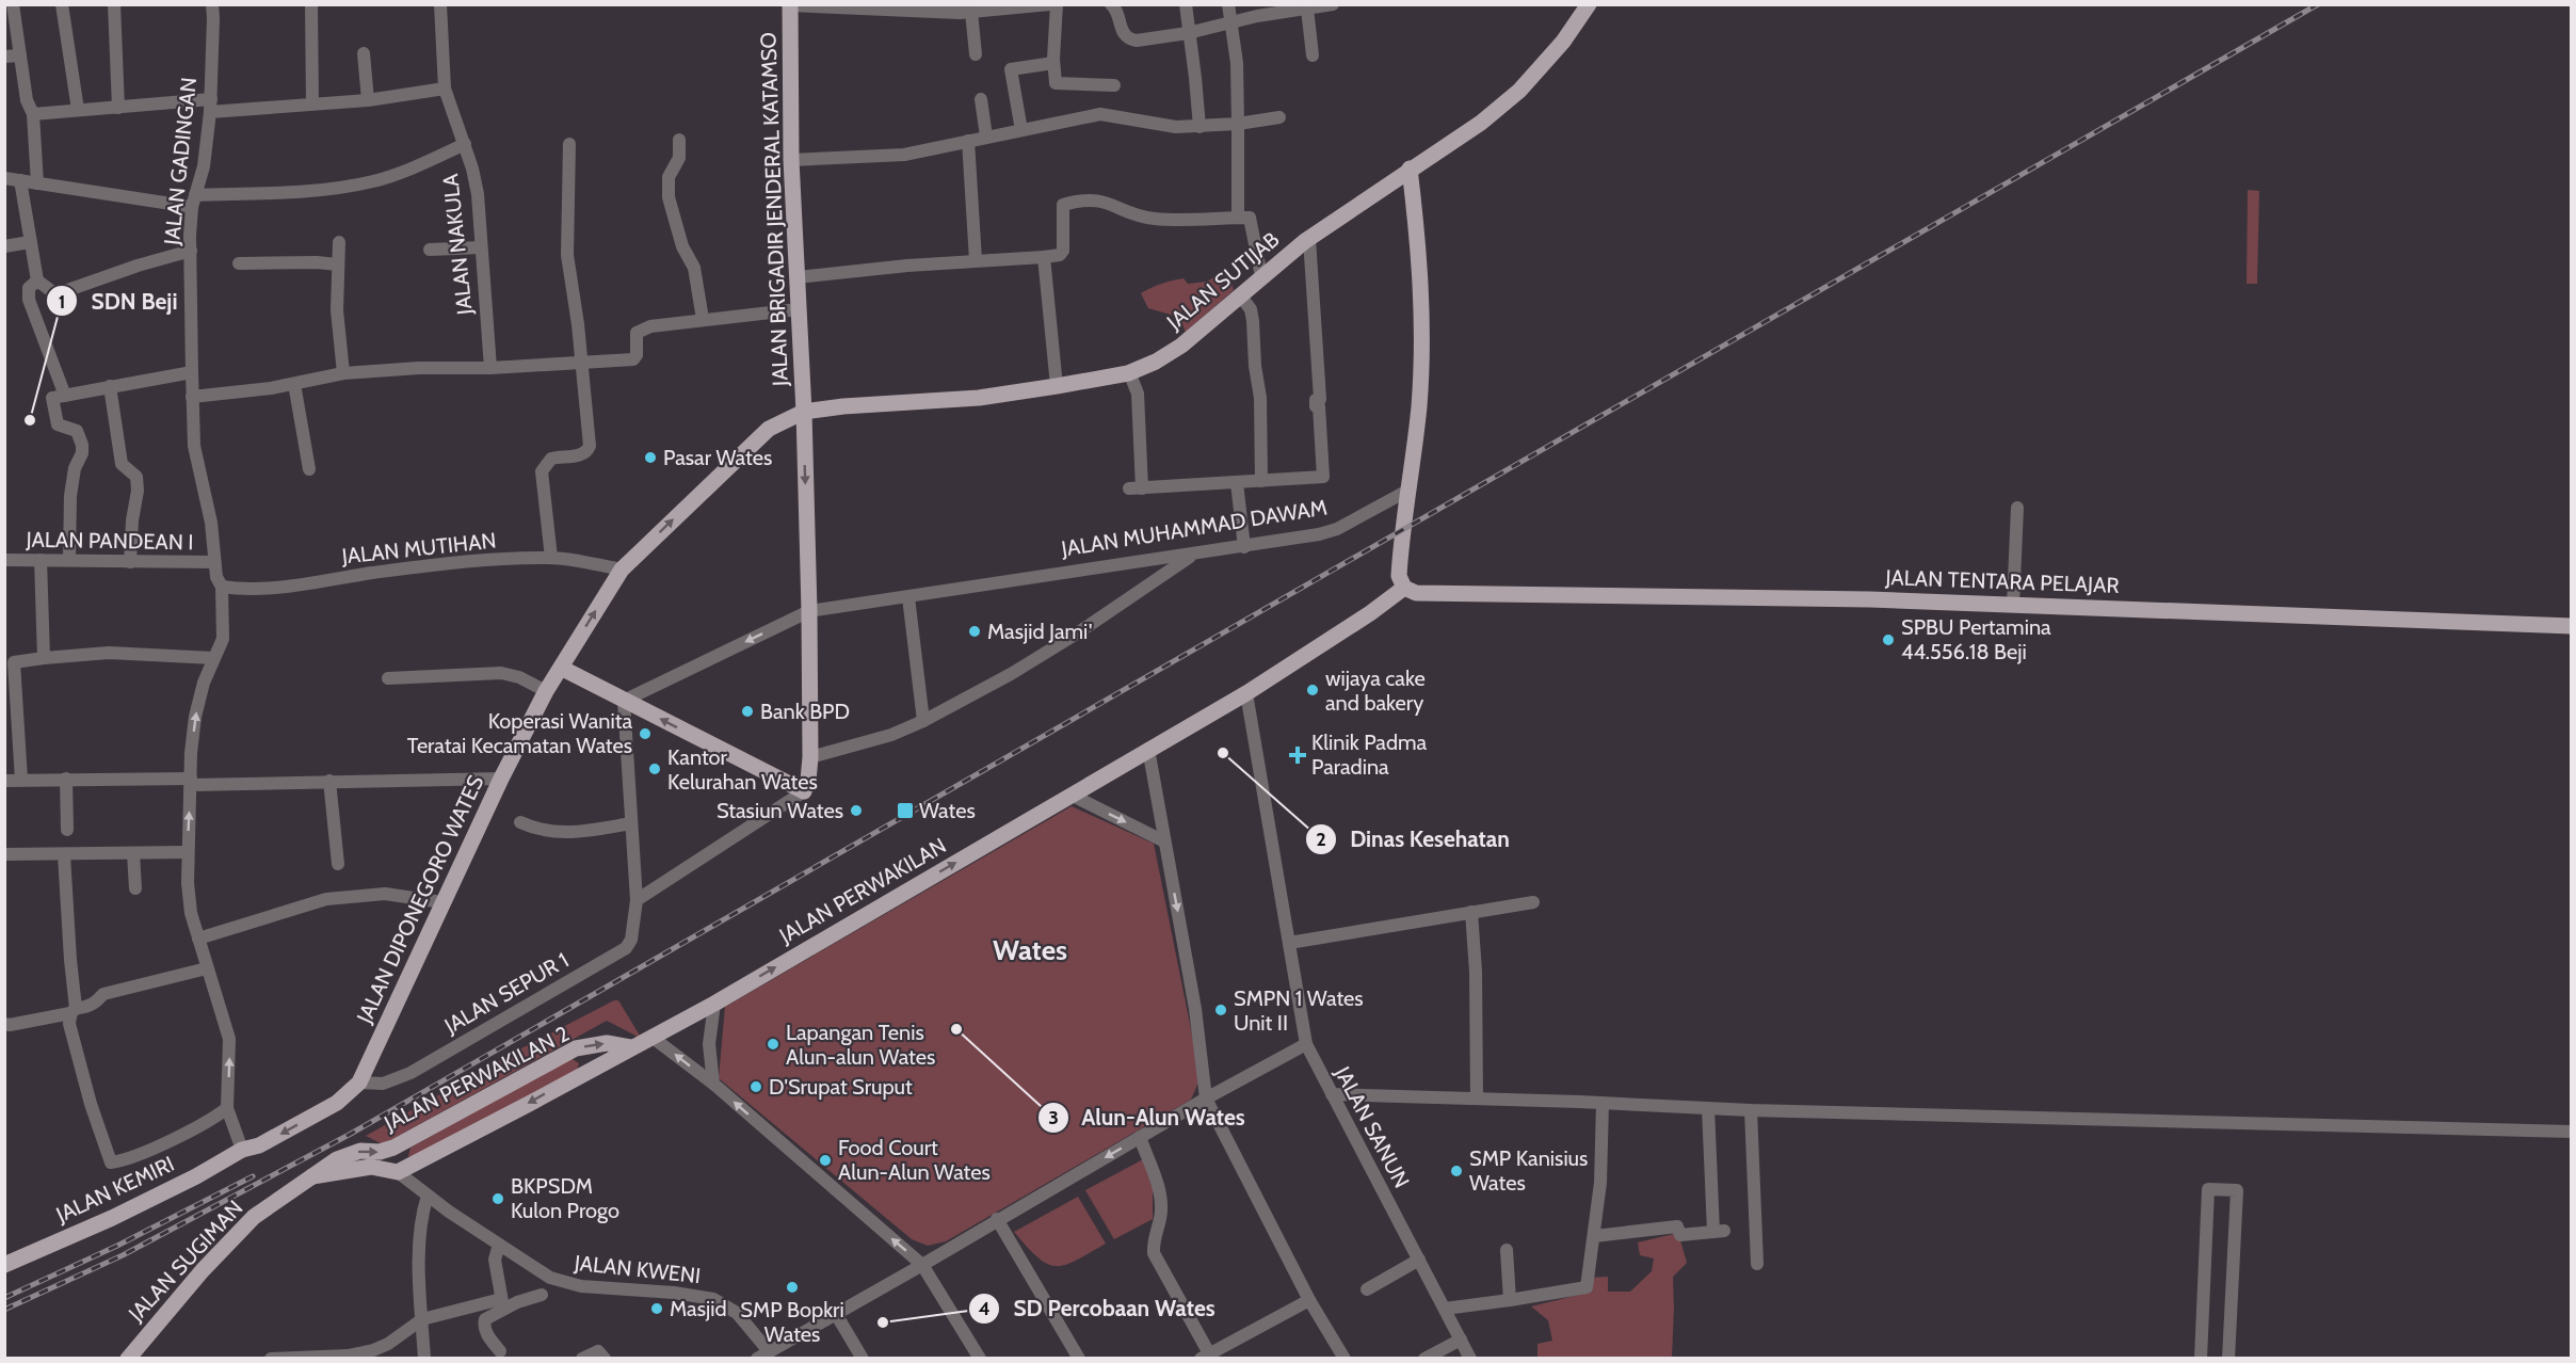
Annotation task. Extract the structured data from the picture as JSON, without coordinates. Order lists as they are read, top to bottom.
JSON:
{
  "streets": {
    "main road": [
      "JALAN BRIGADIR JENDERAL KATAMSO",
      "JALAN SUTIJAB",
      "JALAN TENTARA PELAJAR",
      "JALAN PERWAKILAN",
      "JALAN DIPONEGORO WATES",
      "JALAN PERWAKILAN 2",
      "JALAN KEMIRI",
      "JALAN SUGIMAN"
    ],
    "street": [
      "JALAN GADINGAN",
      "JALAN NAKULA",
      "JALAN MUHAMMAD DAWAM",
      "JALAN PANDEAN I",
      "JALAN MUTIHAN",
      "JALAN SEPUR 1",
      "JALAN SANUN",
      "JALAN KWENI"
    ]
  },
  "crossings": [
    ["JALAN GADINGAN", "JALAN PANDEAN I"],
    ["JALAN GADINGAN", "JALAN MUTIHAN"],
    ["JALAN BRIGADIR JENDERAL KATAMSO", "JALAN SUTIJAB"],
    ["JALAN BRIGADIR JENDERAL KATAMSO", "JALAN MUHAMMAD DAWAM"],
    ["JALAN SUTIJAB", "JALAN MUTIHAN"],
    ["JALAN SUTIJAB", "JALAN DIPONEGORO WATES"],
    ["JALAN MUHAMMAD DAWAM", "JALAN SEPUR 1"],
    ["JALAN MUTIHAN", "JALAN DIPONEGORO WATES"],
    ["JALAN TENTARA PELAJAR", "JALAN PERWAKILAN"],
    ["JALAN PERWAKILAN", "JALAN PERWAKILAN 2"],
    ["JALAN PERWAKILAN", "JALAN SANUN"],
    ["JALAN PERWAKILAN", "JALAN KWENI"],
    ["JALAN DIPONEGORO WATES", "JALAN SEPUR 1"],
    ["JALAN DIPONEGORO WATES", "JALAN KEMIRI"],
    ["JALAN SEPUR 1", "JALAN KEMIRI"],
    ["JALAN PERWAKILAN 2", "JALAN SUGIMAN"]
  ],
  "one_way": ["JALAN PERWAKILAN 2"],
  "districts": ["Wates"],
  "places": {
    "other": [
      "SDN Beji",
      "Pasar Wates",
      "Masjid Jami'",
      "SPBU Pertamina 44.556.18 Beji",
      "wijaya cake and bakery",
      "Bank BPD",
      "Koperasi Wanita Teratai Kecamatan Wates",
      "Dinas Kesehatan",
      "Kantor Kelurahan Wates",
      "Stasiun Wates",
      "SMPN 1 Wates Unit II",
      "Alun-Alun Wates",
      "Lapangan Tenis Alun-alun Wates",
      "D'Srupat Sruput",
      "Food Court Alun-Alun Wates",
      "SMP Kanisius Wates",
      "BKPSDM Kulon Progo",
      "SMP Bopkri Wates",
      "Masjid",
      "SD Percobaan Wates"
    ],
    "health": ["Klinik Padma Paradina"],
    "transit": ["Wates"]
  }
}
